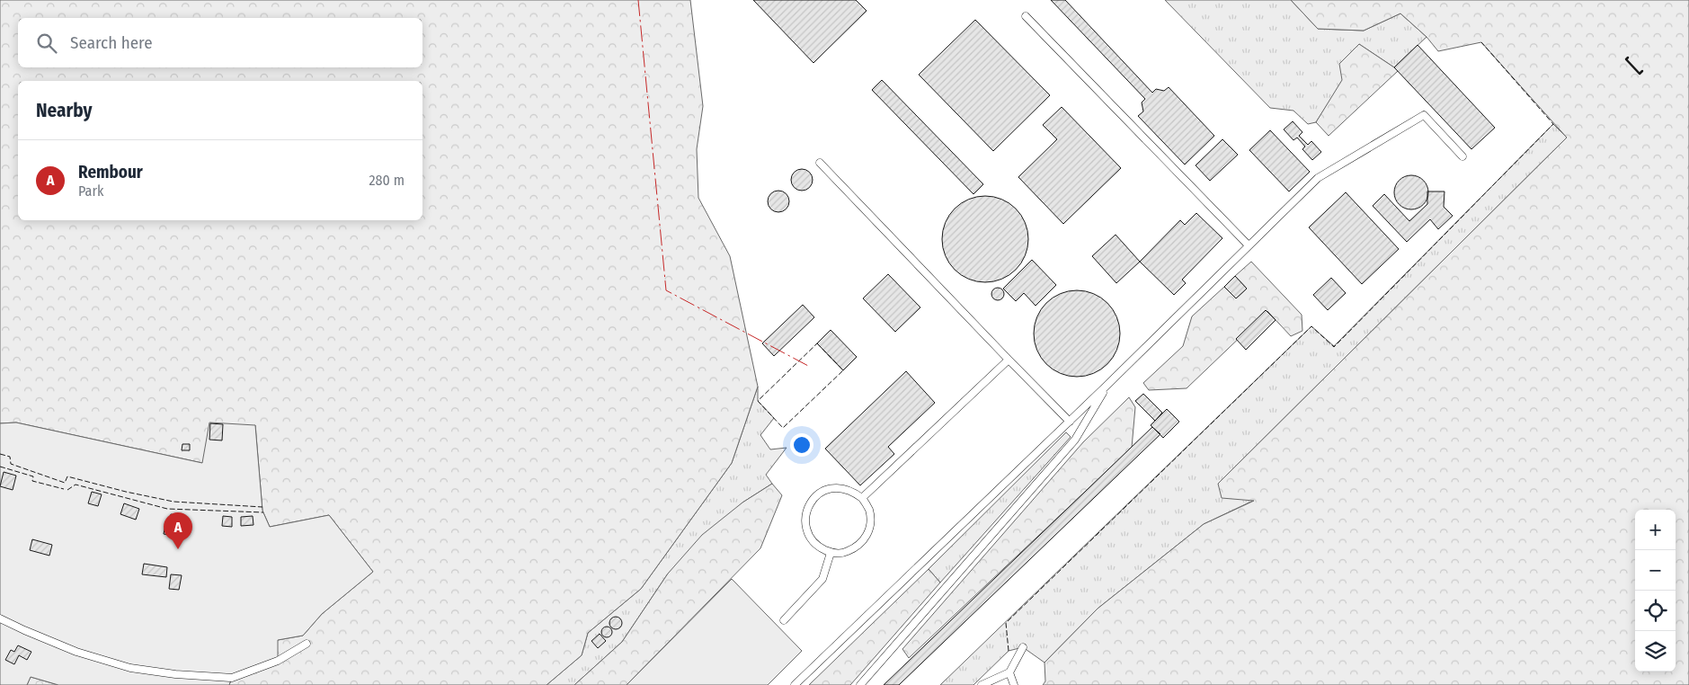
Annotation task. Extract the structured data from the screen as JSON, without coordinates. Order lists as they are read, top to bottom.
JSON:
{
  "page": {
    "search": "Search here",
    "heading": "Nearby",
    "list": [
      {
        "mark": "A",
        "name": "Rembour",
        "note": "Park",
        "value": "280 m"
      }
    ],
    "map_buttons": ["+", "−"],
    "pins": "A"
  }
}
